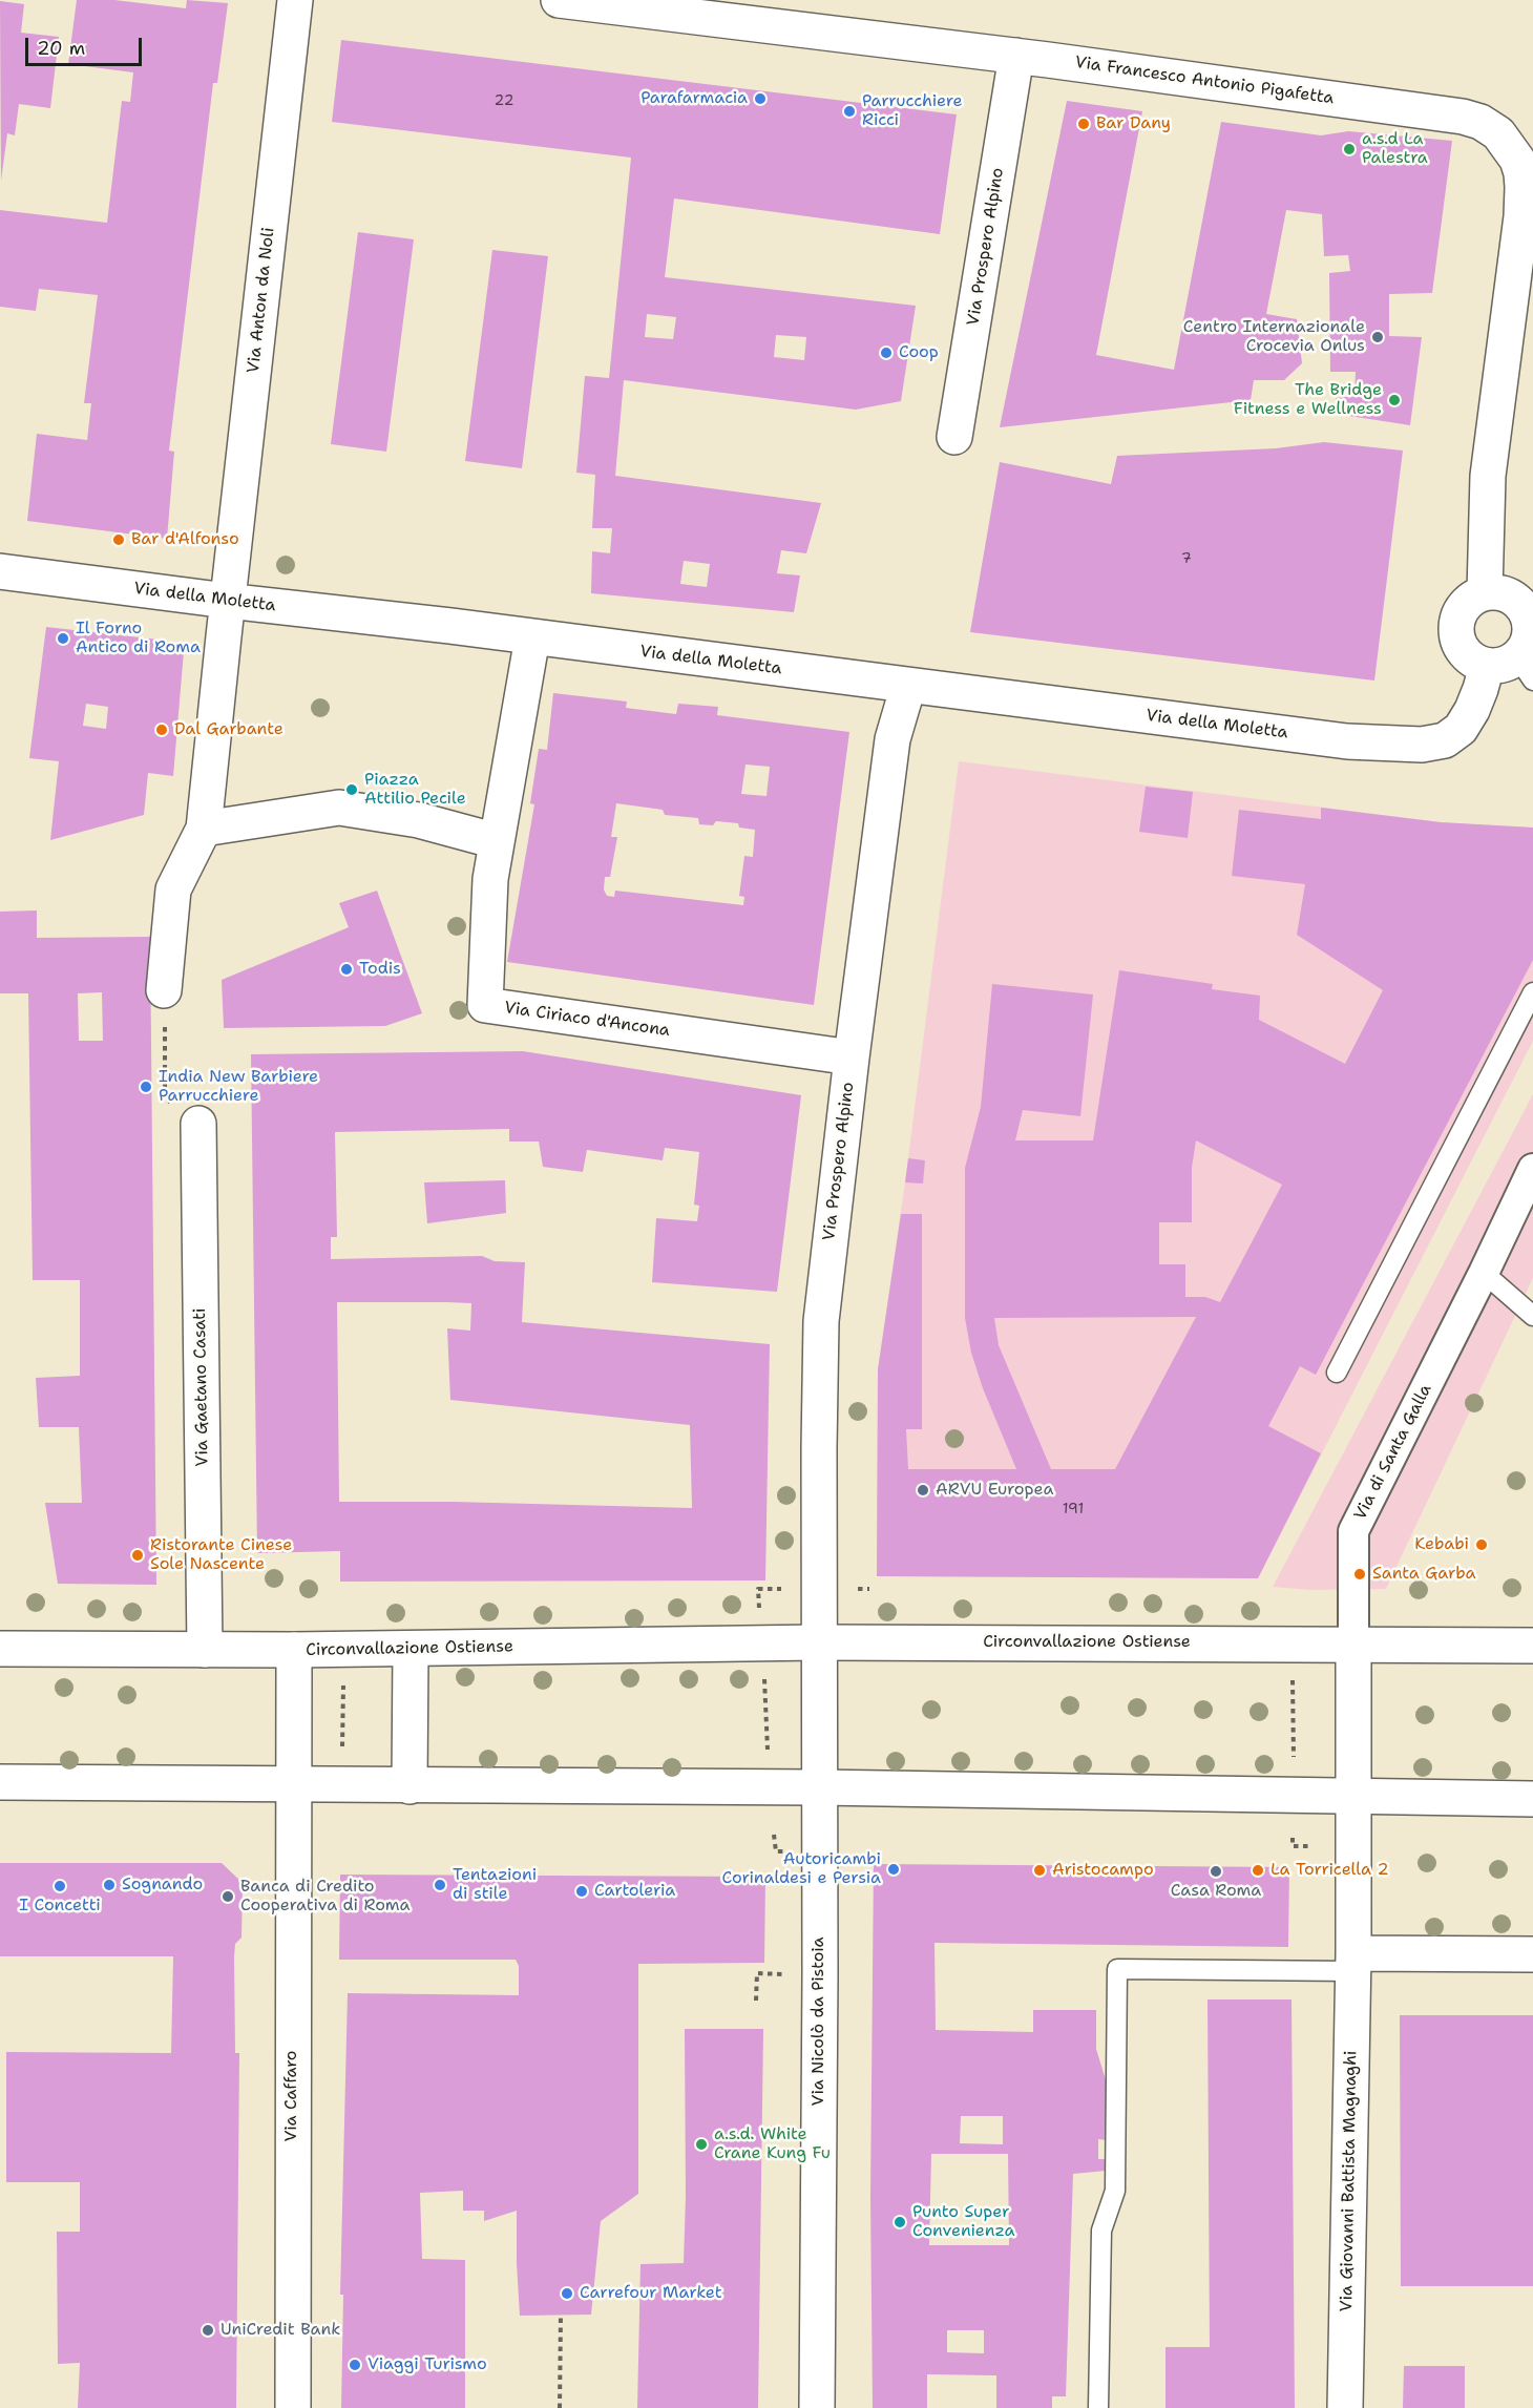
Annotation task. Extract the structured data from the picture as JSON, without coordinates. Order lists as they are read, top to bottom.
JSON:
{
  "streets": {
    "street": [
      "Via Francesco Antonio Pigafetta",
      "Via Prospero Alpino",
      "Via Anton da Noli",
      "Via della Moletta",
      "Via Ciriaco d'Ancona",
      "Via Gaetano Casati",
      "Via di Santa Galla",
      "Circonvallazione Ostiense",
      "Via Nicolò da Pistoia",
      "Via Caffaro",
      "Via Giovanni Battista Magnaghi"
    ]
  },
  "crossings": [
    ["Via Francesco Antonio Pigafetta", "Via Prospero Alpino"],
    ["Via Francesco Antonio Pigafetta", "Via della Moletta"],
    ["Via Prospero Alpino", "Via della Moletta"],
    ["Via Prospero Alpino", "Via Ciriaco d'Ancona"],
    ["Via Prospero Alpino", "Circonvallazione Ostiense"],
    ["Via Anton da Noli", "Via della Moletta"],
    ["Via Gaetano Casati", "Circonvallazione Ostiense"],
    ["Via di Santa Galla", "Circonvallazione Ostiense"],
    ["Circonvallazione Ostiense", "Via Caffaro"]
  ],
  "places": [
    "Parafarmacia",
    "Parrucchiere Ricci",
    "Bar Dany",
    "a.s.d La Palestra",
    "Centro Internazionale Crocevia Onlus",
    "Coop",
    "The Bridge Fitness e Wellness",
    "Bar d'Alfonso",
    "Il Forno Antico di Roma",
    "Dal Garbante",
    "Piazza Attilio Pecile",
    "Todis",
    "India New Barbiere Parrucchiere",
    "ARVU Europea",
    "Kebabi",
    "Ristorante Cinese Sole Nascente",
    "Santa Garba",
    "Autoricambi Corinaldesi e Persia",
    "Aristocampo",
    "La Torricella 2",
    "Casa Roma",
    "Sognando",
    "Tentazioni di stile",
    "I Concetti",
    "Cartoleria",
    "Banca di Credito Cooperativa di Roma",
    "a.s.d. White Crane Kung Fu",
    "Punto Super Convenienza",
    "Carrefour Market",
    "UniCredit Bank",
    "Viaggi Turismo"
  ],
  "house_numbers": ["22", "7", "191"],
  "scale_bar": "20 m"
}
